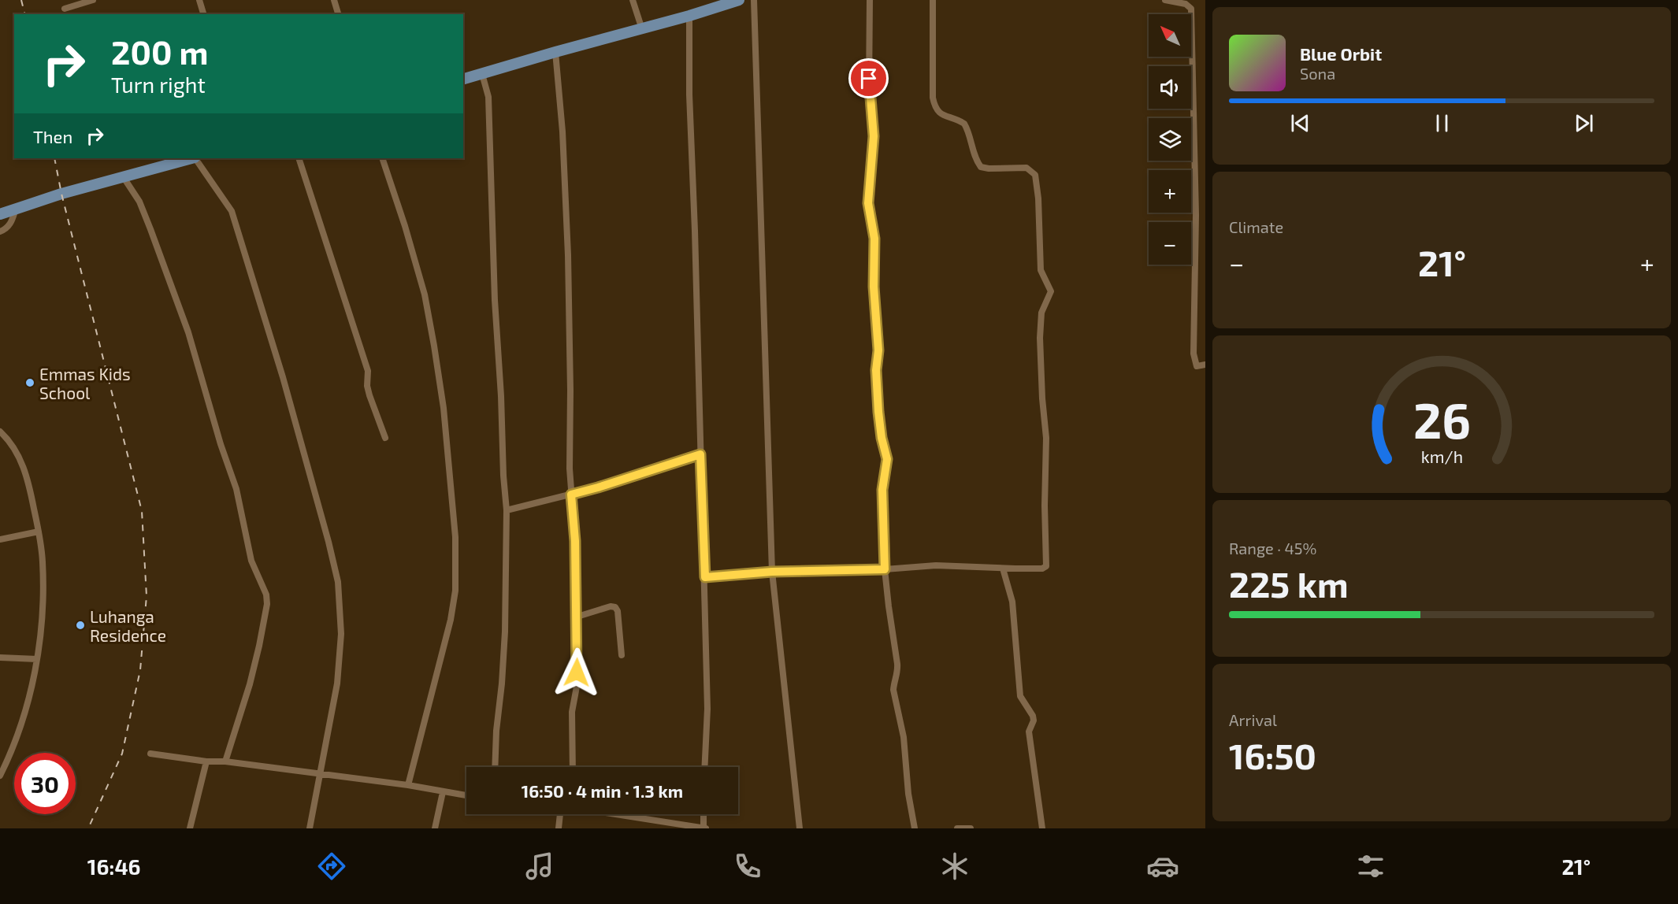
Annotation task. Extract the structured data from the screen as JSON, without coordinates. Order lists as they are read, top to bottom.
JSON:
{
  "places": ["Emmas Kids School", "Luhanga Residence"],
  "north": "top left",
  "page": {
    "map_buttons": ["+", "−"],
    "turn": ["200 m", "Turn right"],
    "song": ["Blue Orbit", "Sona"],
    "then": "Then",
    "tile": [
      "Climate",
      ["Range · 45%", "225 km"],
      ["Arrival", "16:50"]
    ],
    "heat": ["−", "21°", "+"],
    "limit": "30",
    "trip": "16:50 · 4 min · 1.3 km",
    "tabs": ["16:46", "21°"],
    "gauge": ["26", "km/h"]
  }
}
